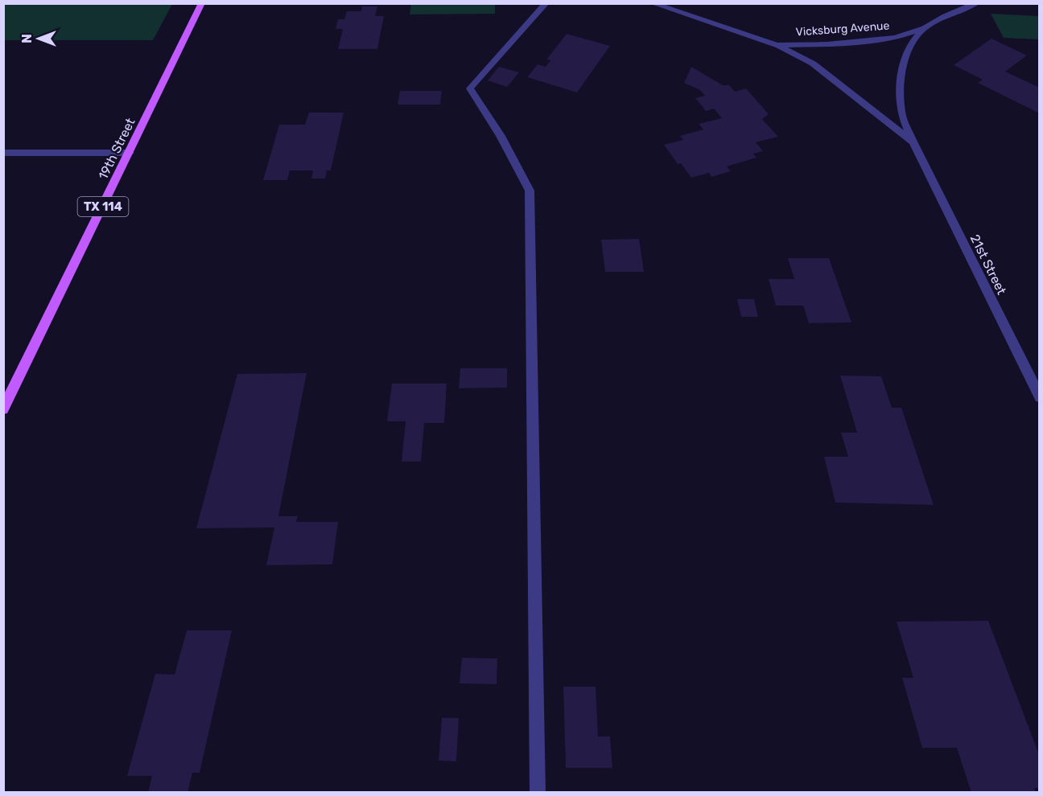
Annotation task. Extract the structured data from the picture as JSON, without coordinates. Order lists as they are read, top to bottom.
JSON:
{
  "streets": {
    "main road": ["19th Street", "TX 114"],
    "street": ["Vicksburg Avenue", "21st Street"]
  },
  "crossings": [
    ["Vicksburg Avenue", "21st Street"]
  ],
  "north": "left"
}
